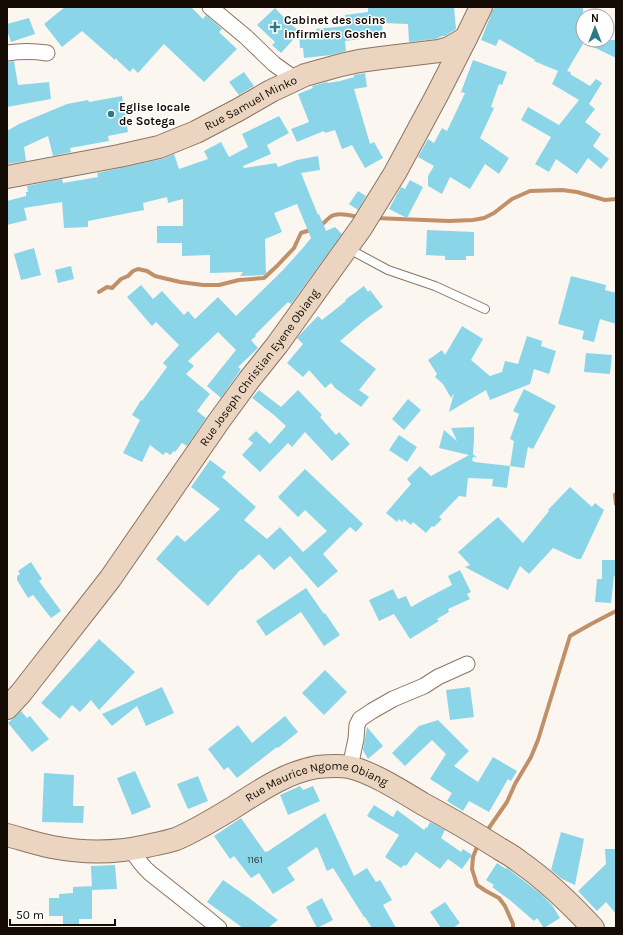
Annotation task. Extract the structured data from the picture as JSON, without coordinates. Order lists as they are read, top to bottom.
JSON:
{
  "streets": {
    "street": ["Rue Samuel Minko", "Rue Joseph Christian Eyene Obiang", "Rue Maurice Ngome Obiang"]
  },
  "crossings": [
    ["Rue Samuel Minko", "Rue Joseph Christian Eyene Obiang"]
  ],
  "places": {
    "health": ["Cabinet des soins infirmiers Goshen"],
    "other": ["Eglise locale de Sotega"]
  },
  "house_numbers": ["1161"],
  "scale_bar": "50 m",
  "north": "top"
}
